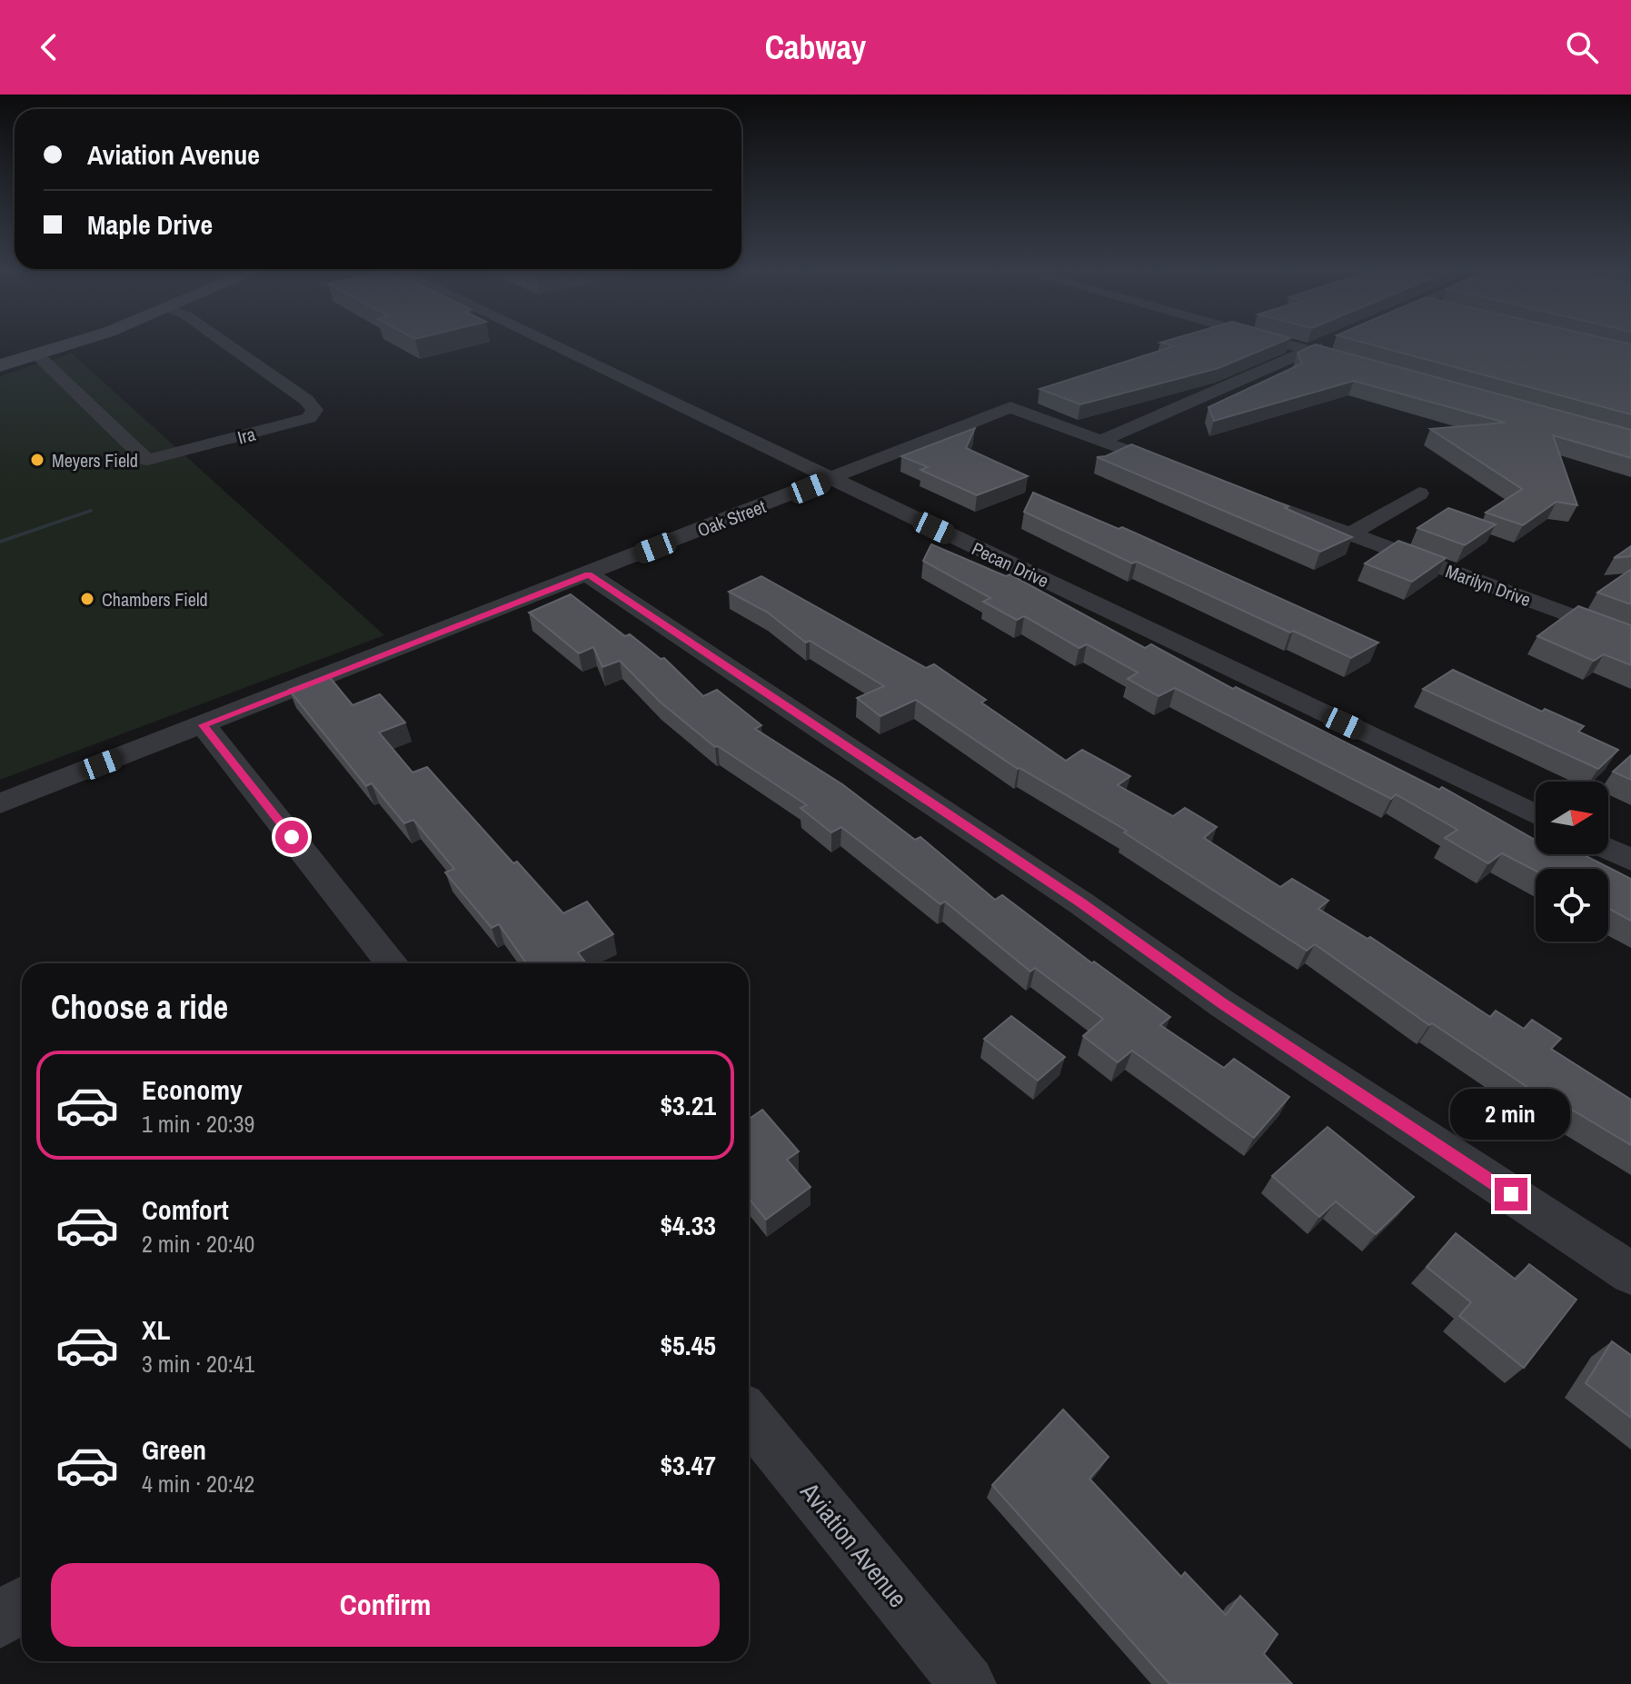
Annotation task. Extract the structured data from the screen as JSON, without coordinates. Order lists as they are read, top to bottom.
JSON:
{
  "streets": {
    "street": [
      "Ira",
      "Oak Street",
      "Pecan Drive",
      "Marilyn Drive",
      "Aviation Avenue"
    ]
  },
  "crossings": [
    ["Oak Street", "Pecan Drive"]
  ],
  "places": ["Meyers Field", "Chambers Field"],
  "north": "right",
  "page": {
    "header": "Cabway",
    "banner": ["Aviation Avenue", "Maple Drive"],
    "heading": "Choose a ride",
    "list": [
      {
        "name": "Economy",
        "note": "1 min · 20:39",
        "value": "$3.21"
      },
      {
        "name": "Comfort",
        "note": "2 min · 20:40",
        "value": "$4.33"
      },
      {
        "name": "XL",
        "note": "3 min · 20:41",
        "value": "$5.45"
      },
      {
        "name": "Green",
        "note": "4 min · 20:42",
        "value": "$3.47"
      }
    ],
    "bubble": "2 min",
    "buttons": "Confirm"
  }
}
